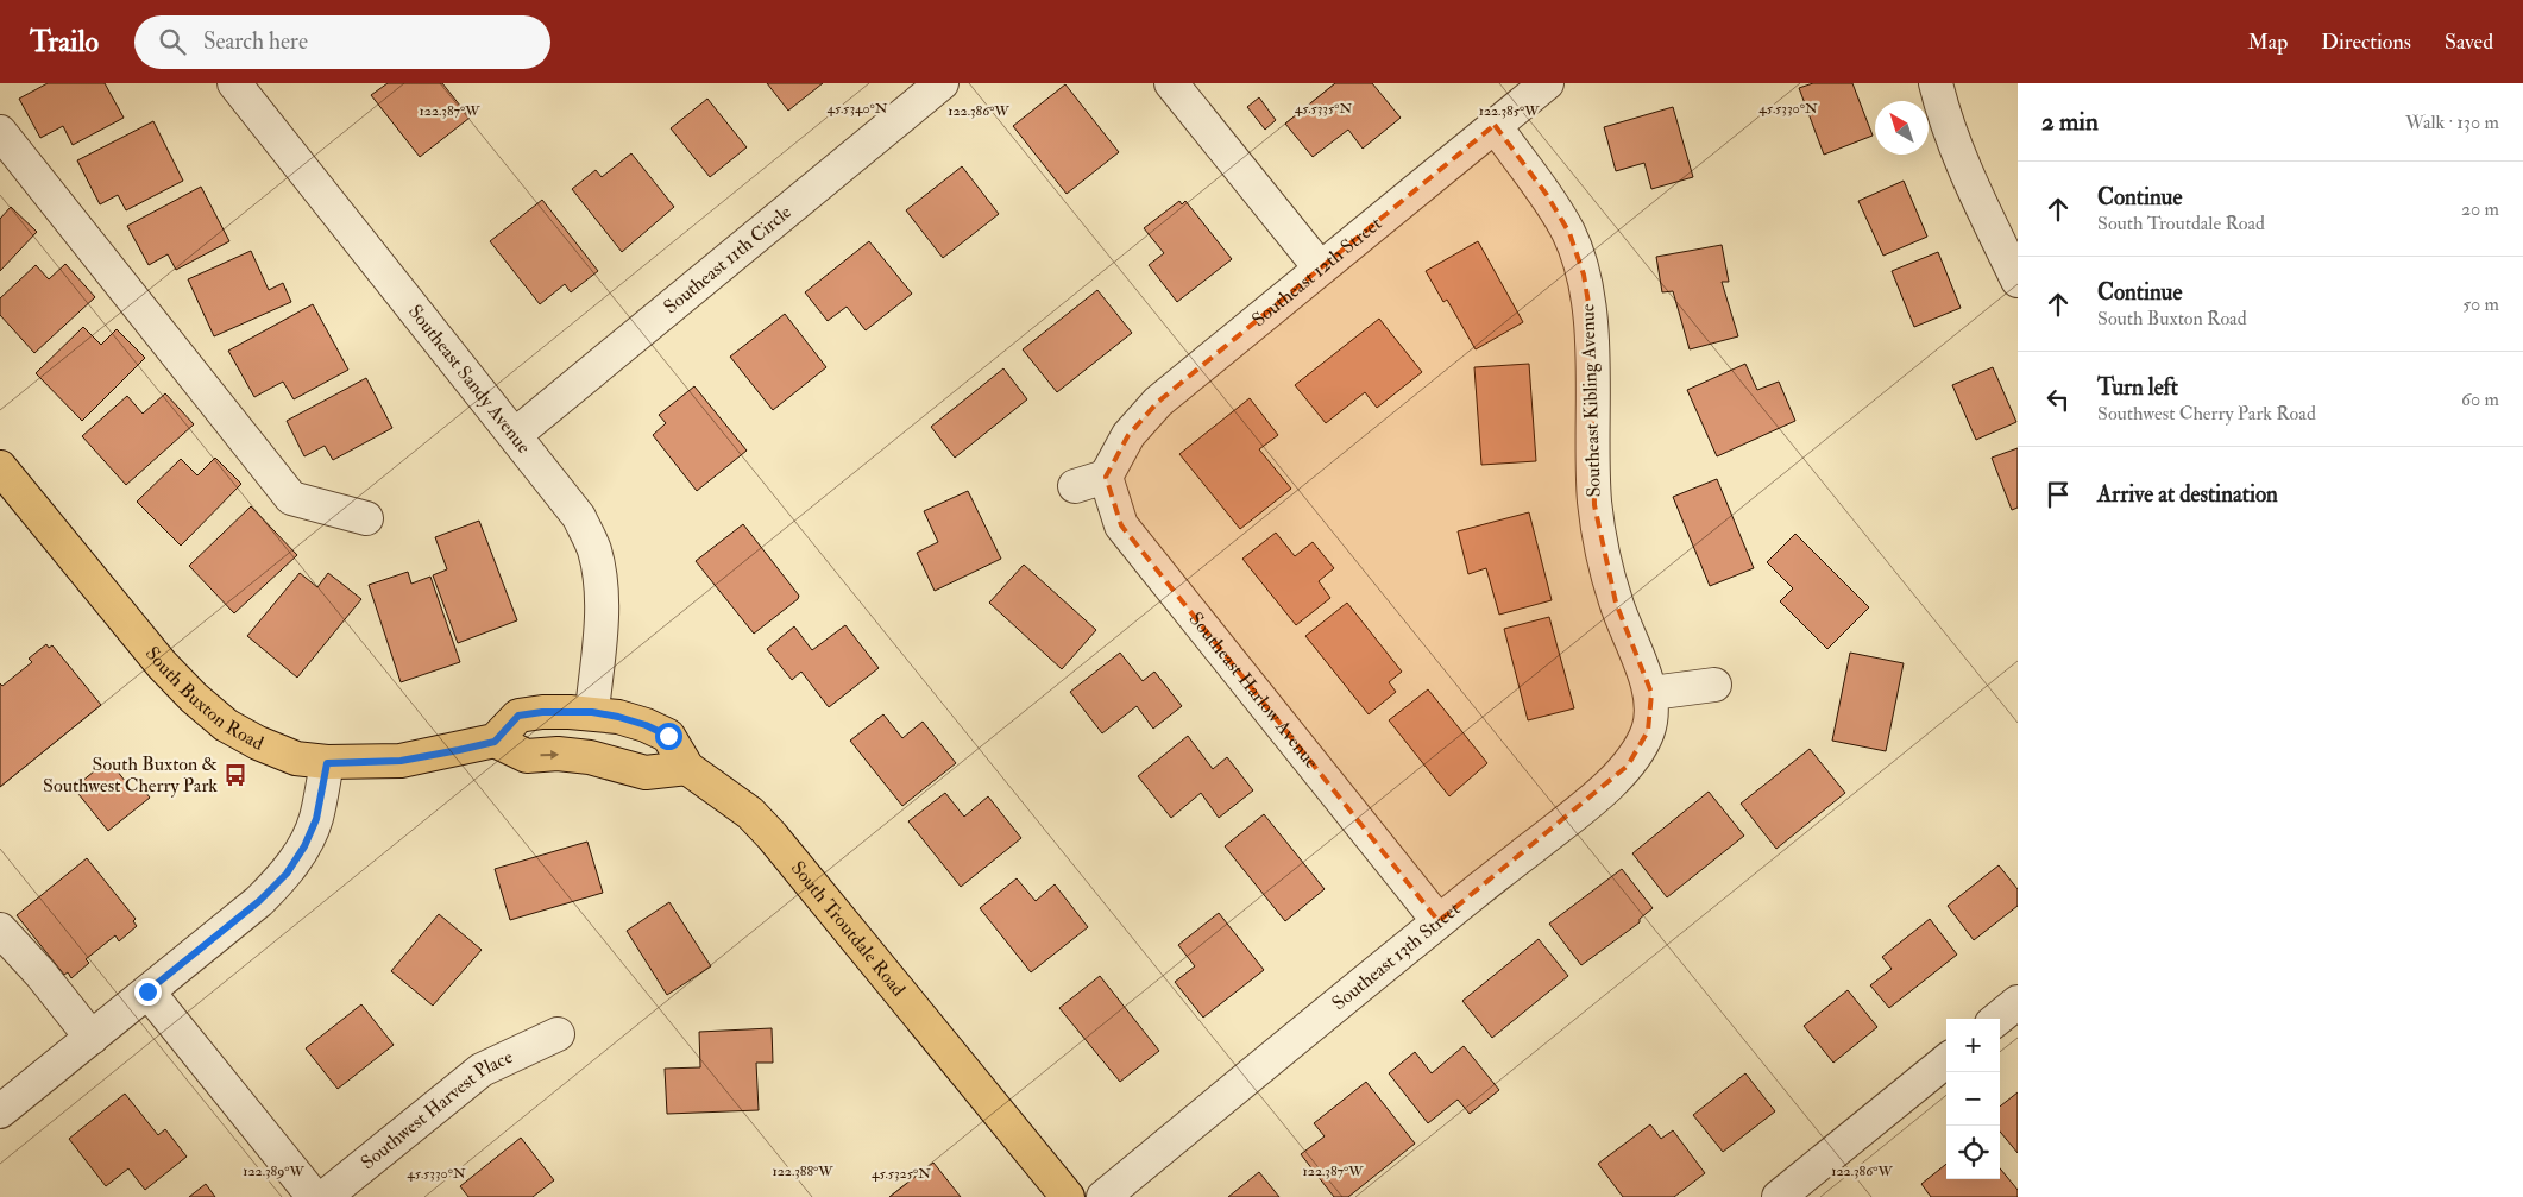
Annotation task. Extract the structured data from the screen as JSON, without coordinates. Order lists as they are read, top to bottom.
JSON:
{
  "streets": {
    "main road": ["South Buxton Road", "South Troutdale Road"],
    "street": [
      "Southeast 11th Circle",
      "Southeast 12th Street",
      "Southeast Sandy Avenue",
      "Southeast Kibling Avenue",
      "Southeast Harlow Avenue",
      "Southeast 13th Street",
      "Southwest Harvest Place"
    ]
  },
  "crossings": [
    ["Southeast 11th Circle", "Southeast Sandy Avenue"],
    ["Southeast 12th Street", "Southeast Kibling Avenue"],
    ["Southeast 12th Street", "Southeast Harlow Avenue"],
    ["Southeast Sandy Avenue", "South Troutdale Road"],
    ["Southeast Kibling Avenue", "Southeast 13th Street"],
    ["Southeast Harlow Avenue", "Southeast 13th Street"]
  ],
  "places": {
    "bus stop": ["South Buxton & Southwest Cherry Park"]
  },
  "north": "top left",
  "page": {
    "header": "Trailo",
    "search": "Search here",
    "nav": ["Map", "Directions", "Saved"],
    "heading": ["2 min", "Walk · 130 m"],
    "list": [
      ["Continue", "South Troutdale Road", "20 m"],
      ["Continue", "South Buxton Road", "50 m"],
      ["Turn left", "Southwest Cherry Park Road", "60 m"],
      "Arrive at destination"
    ],
    "map_buttons": ["+", "−"]
  },
  "coordinates": [
    "45.5340°N",
    "45.5335°N",
    "45.5330°N",
    "122.385°W",
    "122.387°W",
    "122.386°W",
    "122.389°W",
    "122.388°W",
    "45.5325°N"
  ]
}
